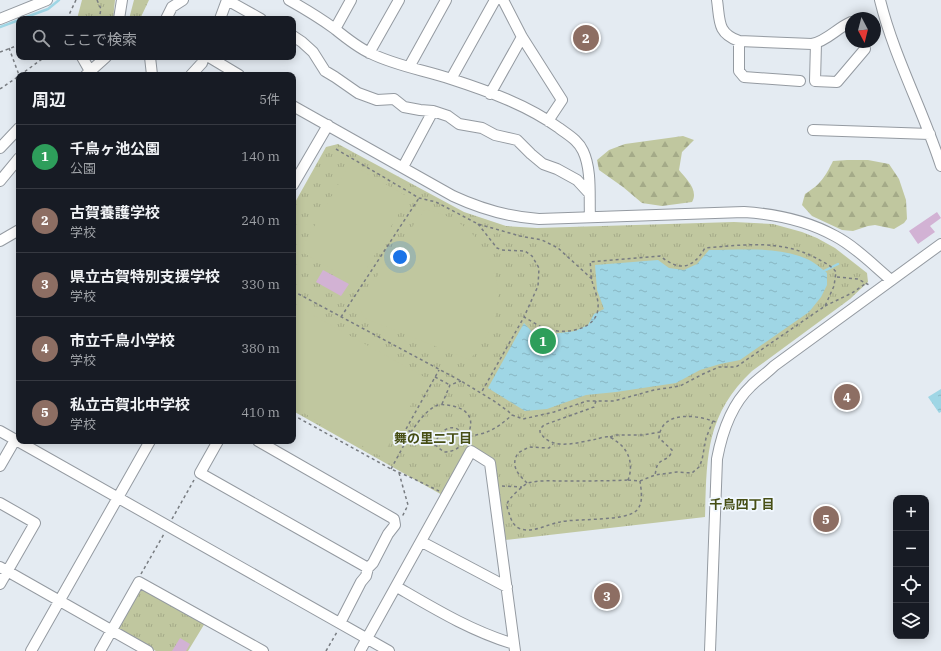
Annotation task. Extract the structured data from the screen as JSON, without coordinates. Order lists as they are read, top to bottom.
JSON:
{
  "districts": ["舞の里二丁目", "千鳥四丁目"],
  "north": "bottom",
  "page": {
    "search": "ここで検索",
    "pins": [
      "2",
      "1",
      "4",
      "5",
      "3"
    ],
    "heading": ["周辺", "5件"],
    "list": [
      {
        "mark": "1",
        "name": "千鳥ヶ池公園",
        "note": "公園",
        "value": "140 m"
      },
      {
        "mark": "2",
        "name": "古賀養護学校",
        "note": "学校",
        "value": "240 m"
      },
      {
        "mark": "3",
        "name": "県立古賀特別支援学校",
        "note": "学校",
        "value": "330 m"
      },
      {
        "mark": "4",
        "name": "市立千鳥小学校",
        "note": "学校",
        "value": "380 m"
      },
      {
        "mark": "5",
        "name": "私立古賀北中学校",
        "note": "学校",
        "value": "410 m"
      }
    ],
    "map_buttons": ["+", "−"]
  }
}
